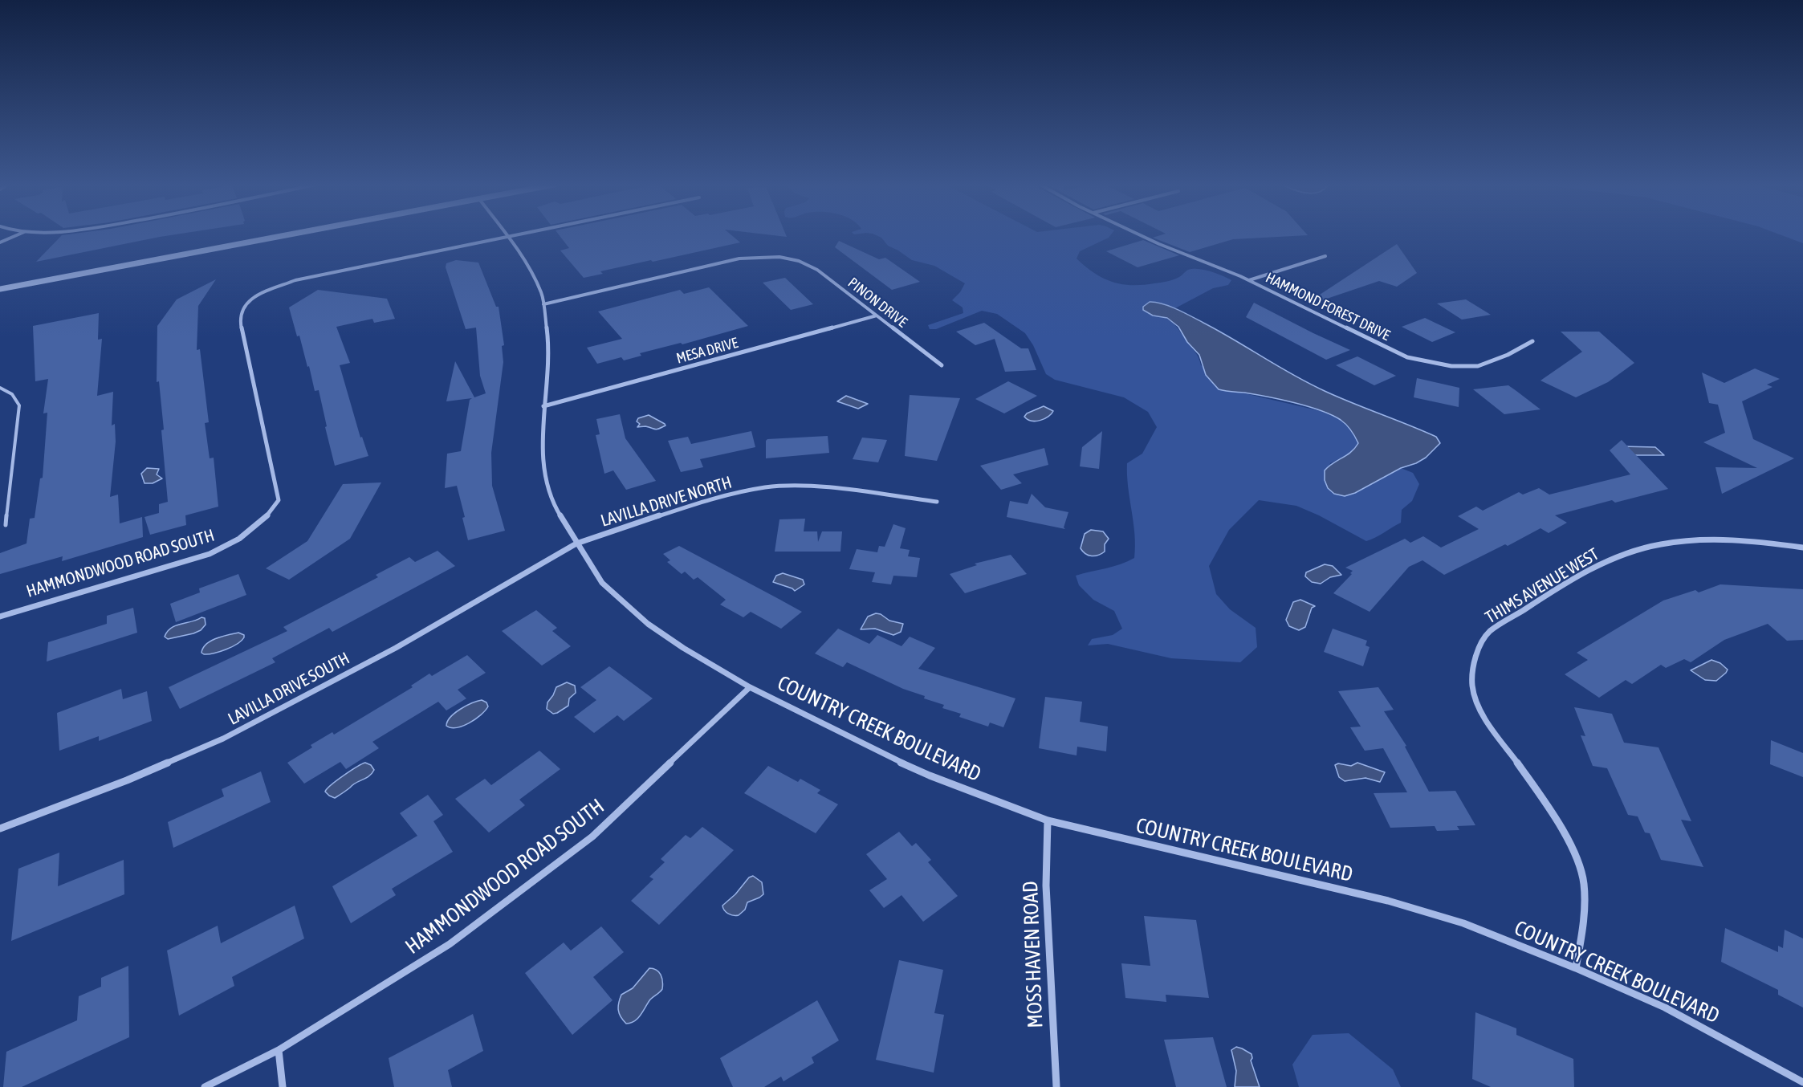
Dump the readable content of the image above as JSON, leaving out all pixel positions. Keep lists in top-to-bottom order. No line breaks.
{"streets":{"street":["PINON DRIVE","HAMMOND FOREST DRIVE","MESA DRIVE","LAVILLA DRIVE NORTH","HAMMONDWOOD ROAD SOUTH","THIMS AVENUE WEST","LAVILLA DRIVE SOUTH","COUNTRY CREEK BOULEVARD","MOSS HAVEN ROAD"]},"crossings":[["PINON DRIVE","MESA DRIVE"],["PINON DRIVE","COUNTRY CREEK BOULEVARD"],["MESA DRIVE","COUNTRY CREEK BOULEVARD"],["LAVILLA DRIVE NORTH","LAVILLA DRIVE SOUTH"],["LAVILLA DRIVE NORTH","COUNTRY CREEK BOULEVARD"],["HAMMONDWOOD ROAD SOUTH","COUNTRY CREEK BOULEVARD"],["THIMS AVENUE WEST","COUNTRY CREEK BOULEVARD"],["LAVILLA DRIVE SOUTH","COUNTRY CREEK BOULEVARD"],["COUNTRY CREEK BOULEVARD","MOSS HAVEN ROAD"]]}
